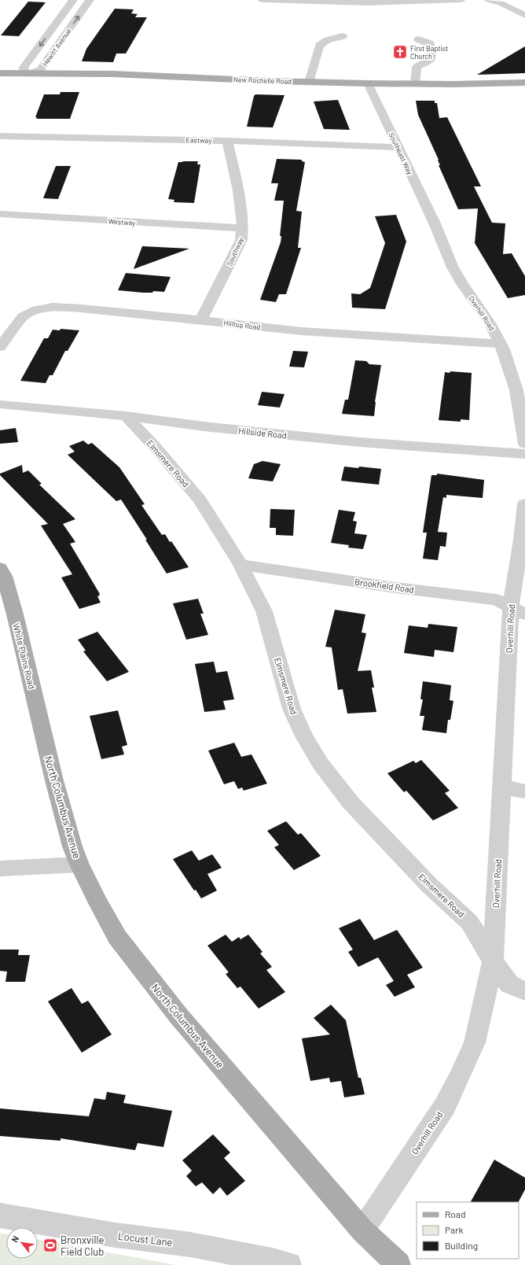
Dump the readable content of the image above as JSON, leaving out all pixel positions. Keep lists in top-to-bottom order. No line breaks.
{"streets":{"main road":["New Rochelle Road","White Plains Road","North Columbus Avenue"],"street":["Hewitt Avenue","Eastway","Southeast Way","Westway","Southway","Overhill Road","Hilltop Road","Hillside Road","Elmsmere Road","Brookfield Road","Locust Lane"]},"crossings":[["Hewitt Avenue","New Rochelle Road"],["New Rochelle Road","Southeast Way"],["Eastway","Southeast Way"],["Eastway","Southway"],["Southeast Way","Overhill Road"],["Westway","Southway"],["Southway","Hilltop Road"],["Overhill Road","Hilltop Road"],["Overhill Road","Elmsmere Road"],["Overhill Road","Brookfield Road"],["Overhill Road","North Columbus Avenue"],["Hillside Road","Elmsmere Road"],["Elmsmere Road","Brookfield Road"],["White Plains Road","North Columbus Avenue"]],"places":{"church":["First Baptist Church"],"sports":["Bronxville Field Club"]},"legend":["Road","Park","Building"],"north":"top left"}
